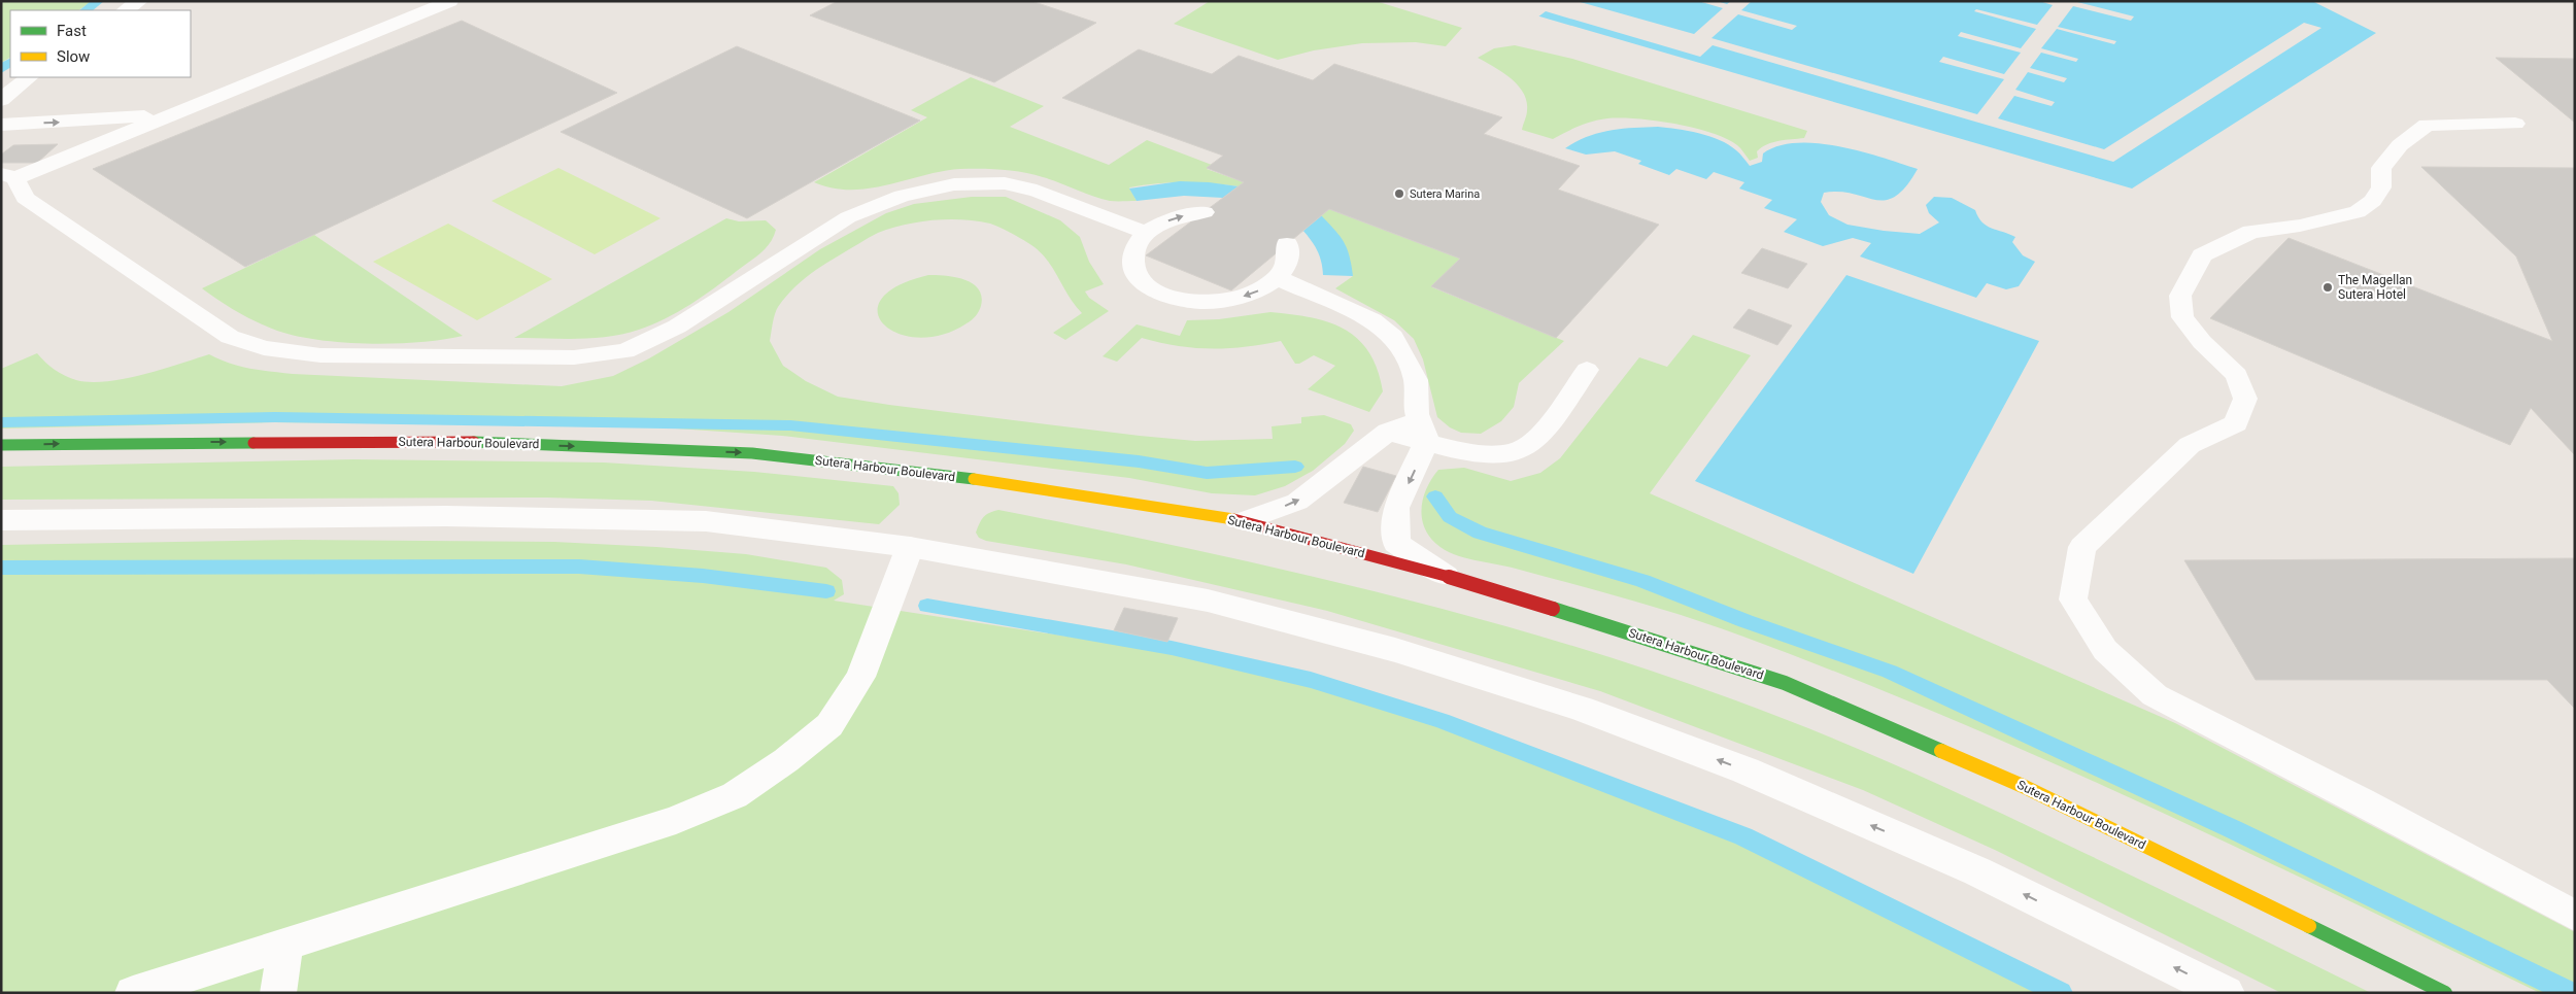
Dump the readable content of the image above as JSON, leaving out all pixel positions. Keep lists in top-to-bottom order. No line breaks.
{"streets":{"street":["Sutera Harbour Boulevard"]},"places":["Sutera Marina","The Magellan Sutera Hotel"],"legend":["Fast","Slow"]}
